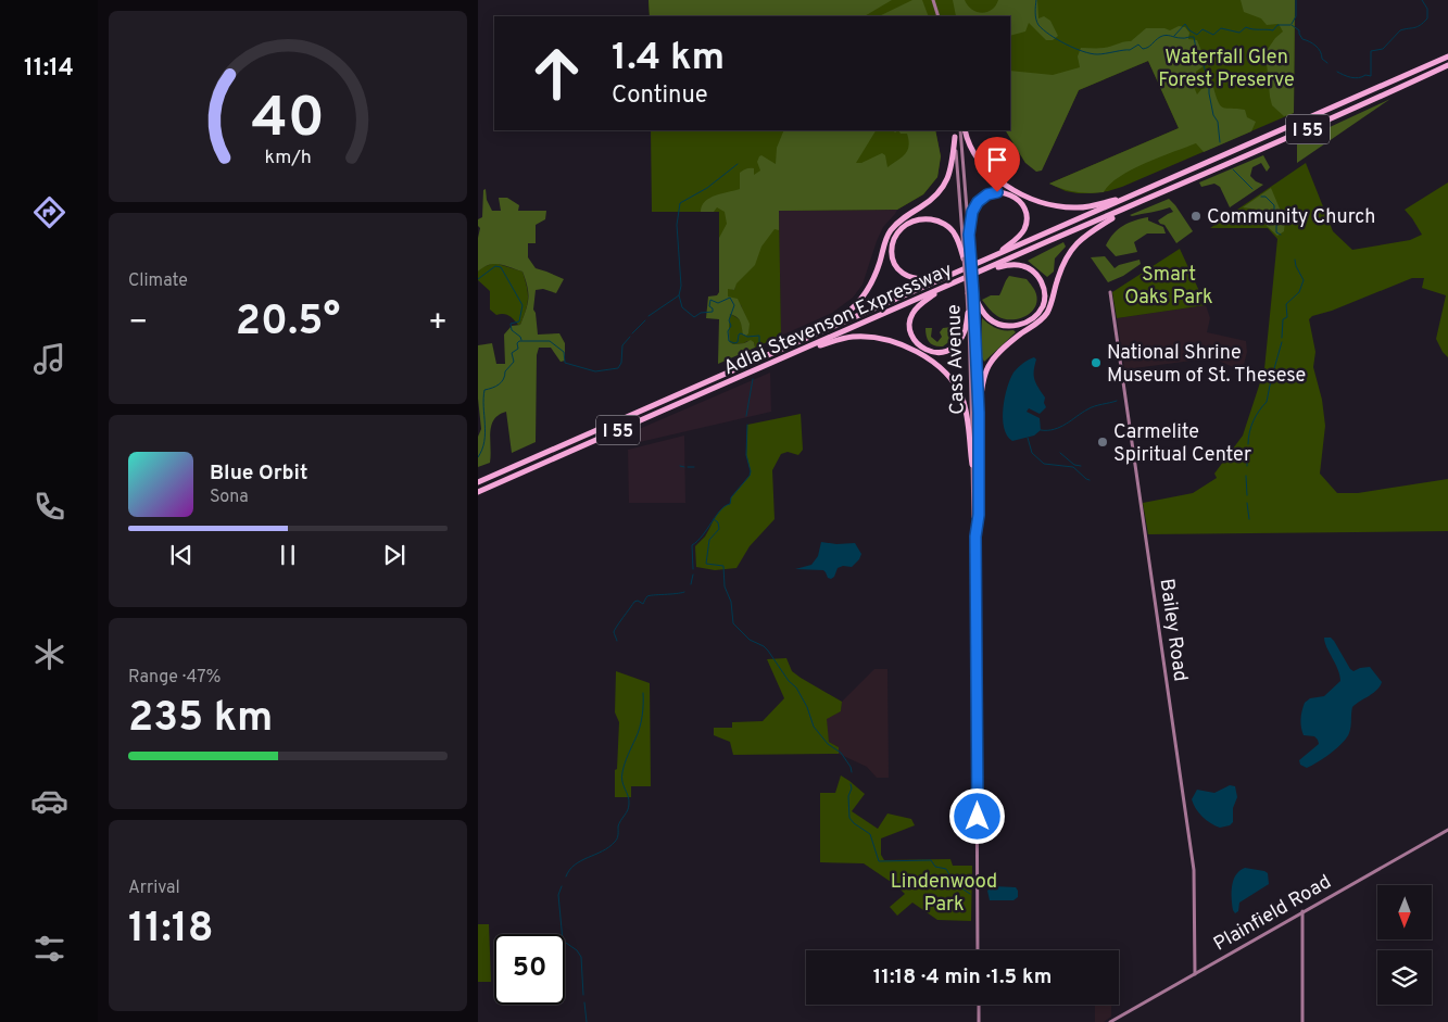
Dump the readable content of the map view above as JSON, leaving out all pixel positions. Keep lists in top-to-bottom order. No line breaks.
{"streets":{"highway":["I 55","Adlai Stevenson Expressway"],"main road":["Cass Avenue","Bailey Road","Plainfield Road"]},"crossings":[["Bailey Road","Plainfield Road"]],"parks":["Waterfall Glen Forest Preserve","Smart Oaks Park","Lindenwood Park"],"places":["Community Church","National Shrine Museum of St. Thesese","Carmelite Spiritual Center"],"north":"bottom","page":{"tabs":"11:14","turn":["1.4 km","Continue"],"tile":["Climate",["Range · 47%","235 km"],["Arrival","11:18"]],"heat":["−","20.5°","+"],"song":["Blue Orbit","Sona"],"limit":"50","trip":"11:18 · 4 min · 1.5 km","gauge":["40","km/h"]}}
